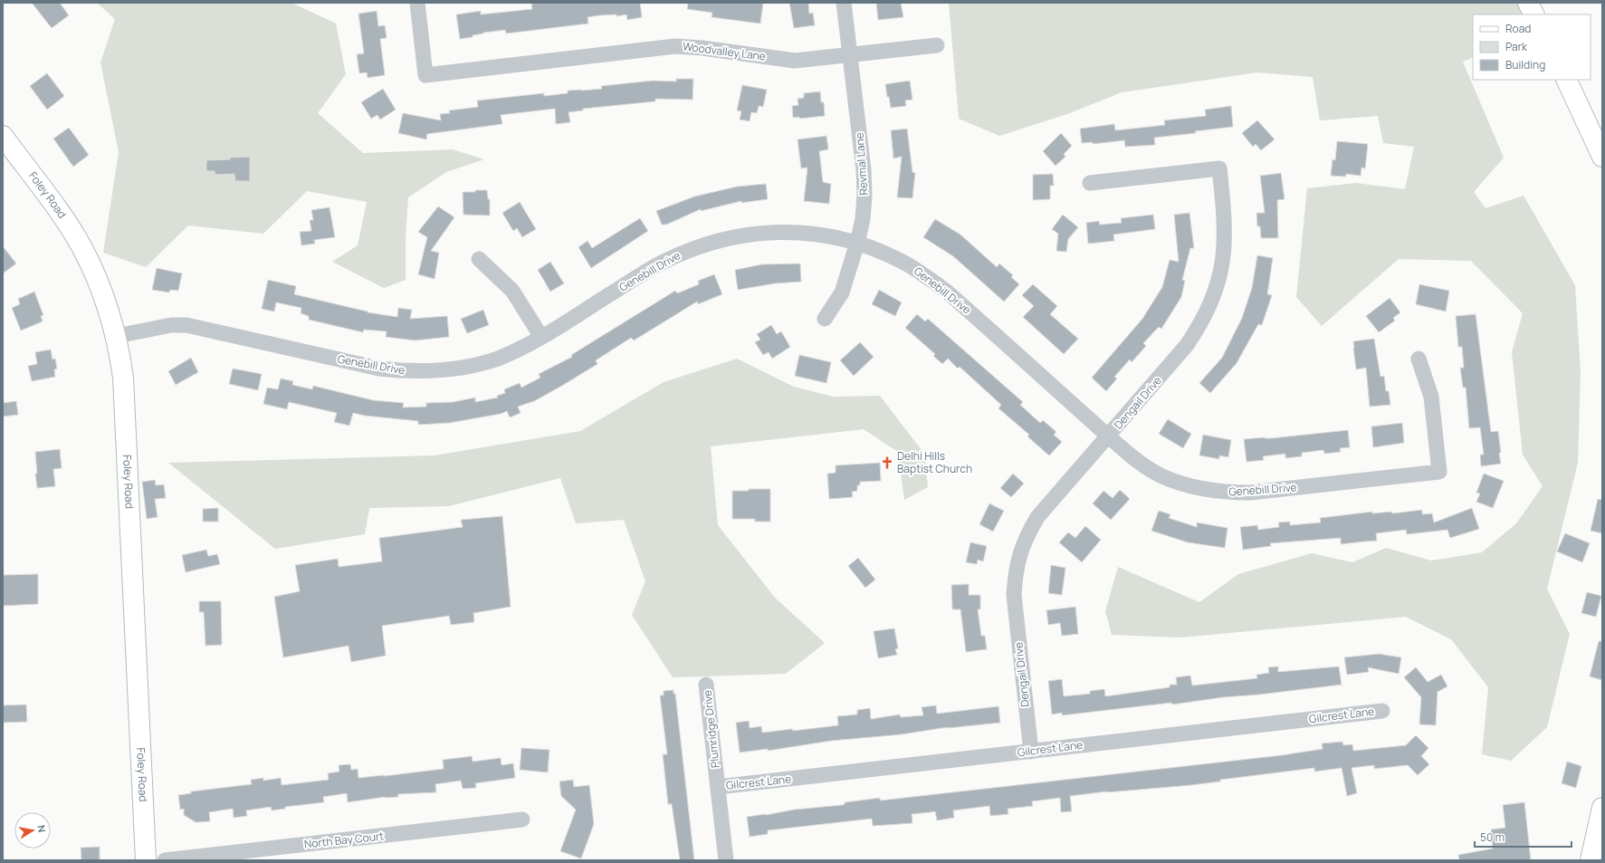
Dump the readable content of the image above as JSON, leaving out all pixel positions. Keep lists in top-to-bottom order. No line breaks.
{"streets":{"street":["Woodvalley Lane","Revmal Lane","Foley Road","Genebill Drive","Dengail Drive","Gilcrest Lane","Plumridge Drive","North Bay Court"]},"crossings":[["Woodvalley Lane","Revmal Lane"],["Revmal Lane","Genebill Drive"],["Foley Road","Genebill Drive"],["Genebill Drive","Dengail Drive"],["Dengail Drive","Gilcrest Lane"],["Gilcrest Lane","Plumridge Drive"]],"places":{"church":["Delhi Hills Baptist Church"]},"legend":["Road","Park","Building"],"scale_bar":"50 m","north":"right"}
